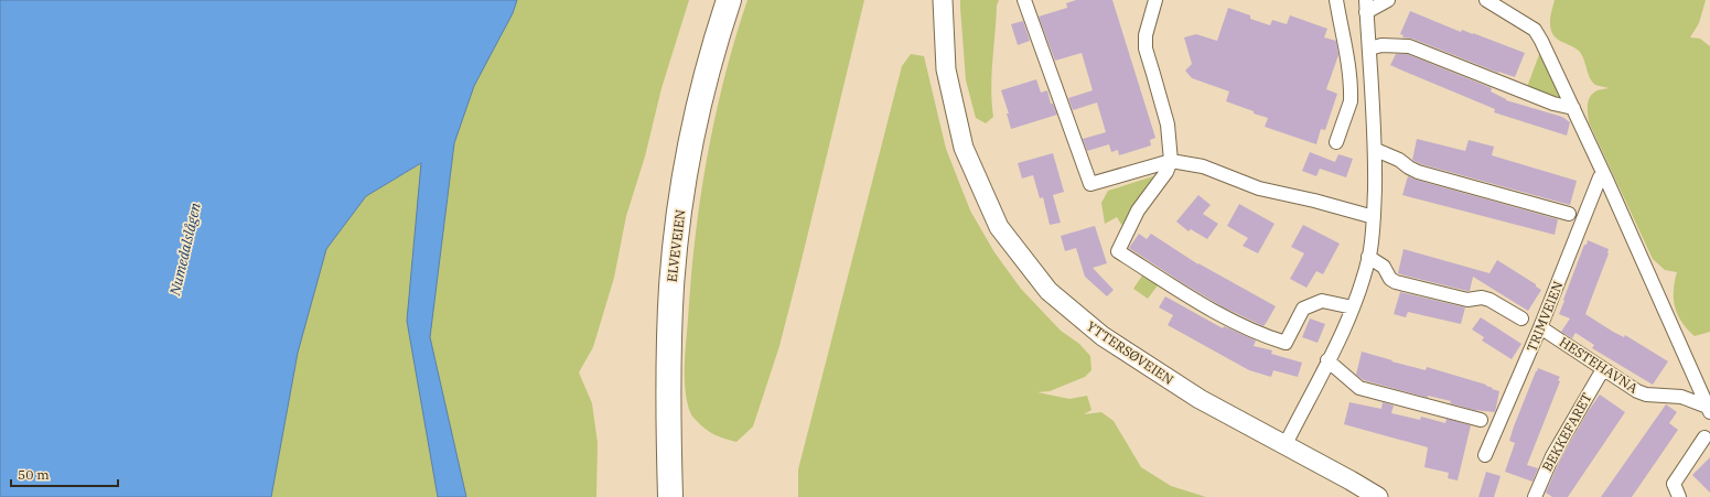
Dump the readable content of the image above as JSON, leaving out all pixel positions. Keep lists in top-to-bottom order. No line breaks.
{"streets":{"highway":["ELVEVEIEN"],"main road":["YTTERSØVEIEN"],"street":["TRIMVEIEN","HESTEHAVNA","BEKKEFARET"]},"crossings":[["TRIMVEIEN","HESTEHAVNA"],["HESTEHAVNA","BEKKEFARET"]],"water":["Numedalslågen"],"scale_bar":"50 m"}
